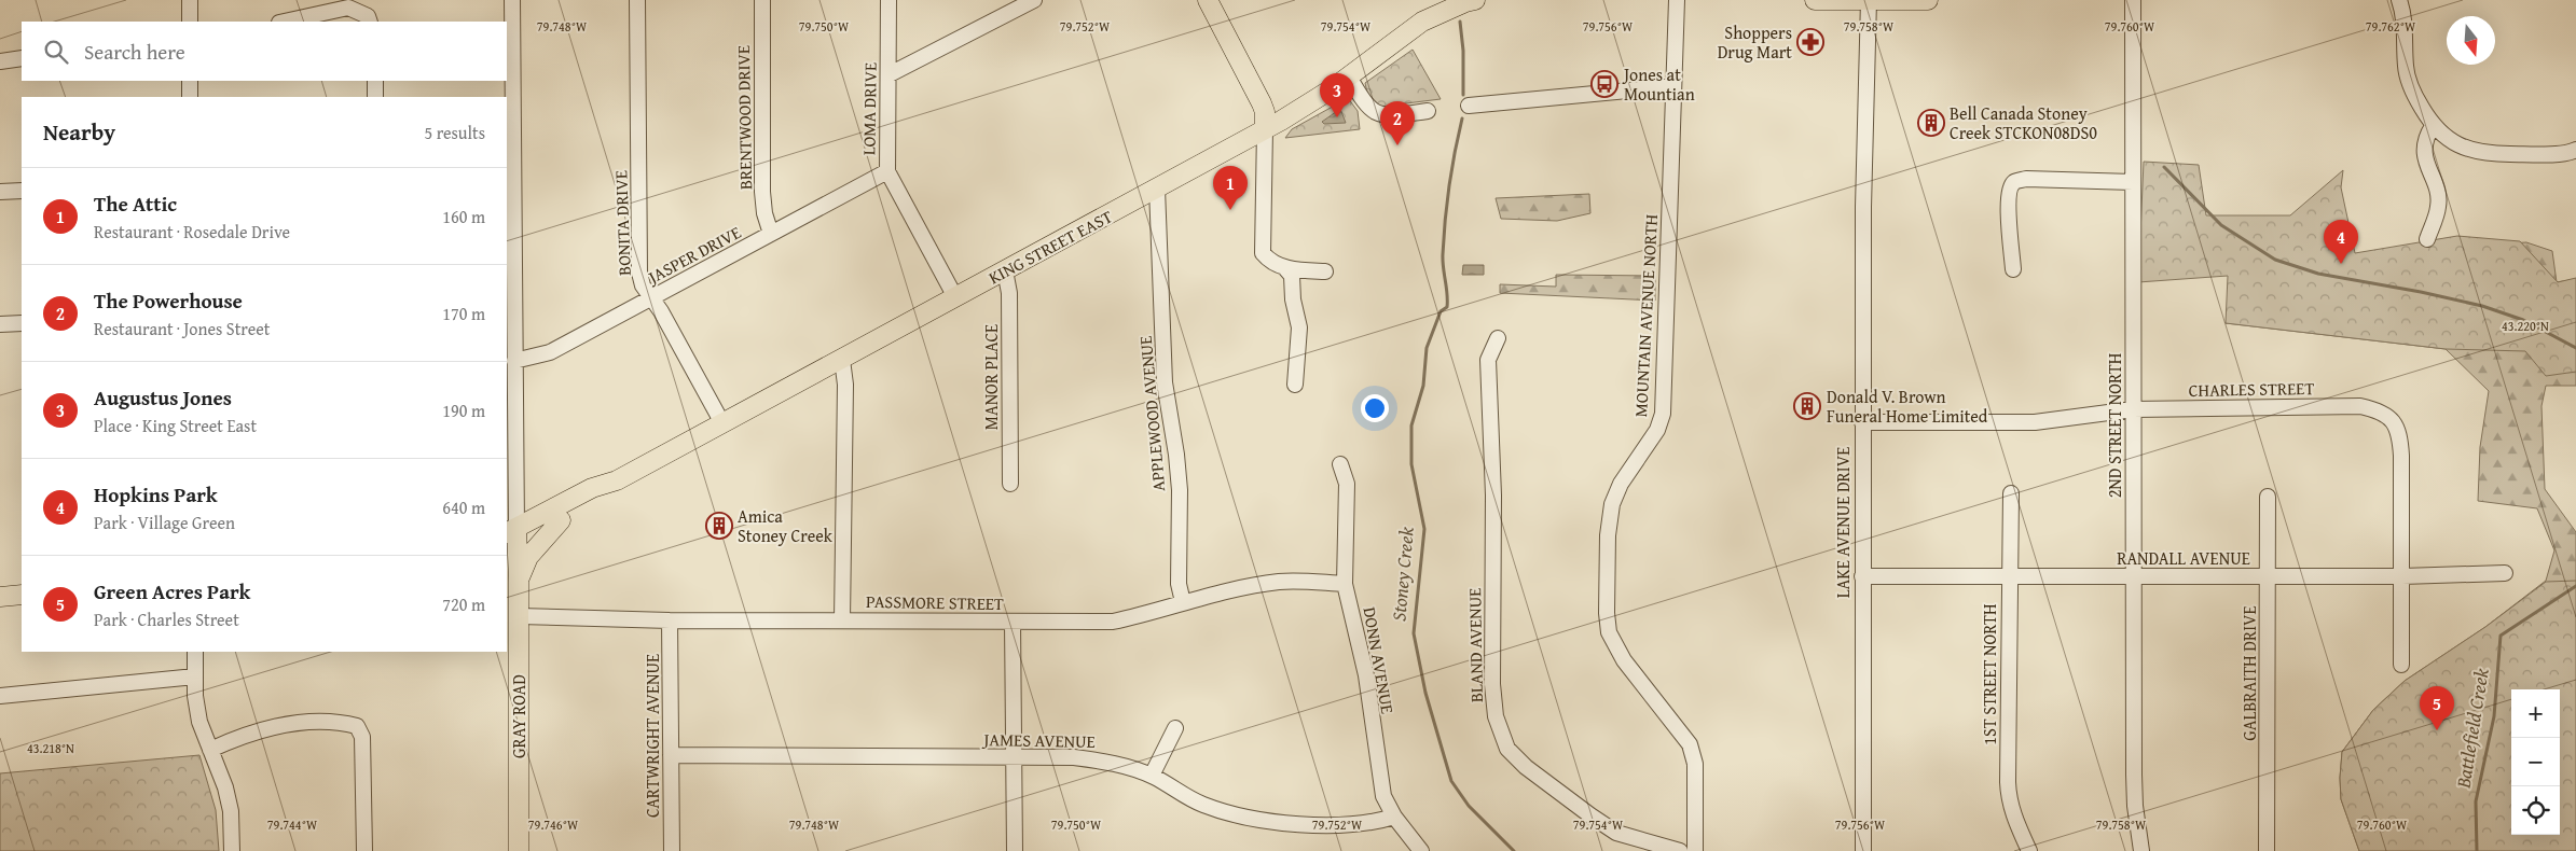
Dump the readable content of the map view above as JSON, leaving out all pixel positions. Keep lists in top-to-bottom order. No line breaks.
{"streets":{"main road":["KING STREET EAST","GRAY ROAD"],"street":["LOMA DRIVE","BRENTWOOD DRIVE","BONITA DRIVE","JASPER DRIVE","MOUNTAIN AVENUE NORTH","MANOR PLACE","CHARLES STREET","APPLEWOOD AVENUE","2ND STREET NORTH","LAKE AVENUE DRIVE","RANDALL AVENUE","PASSMORE STREET","BLAND AVENUE","DONN AVENUE","GALBRAITH DRIVE","1ST STREET NORTH","CARTWRIGHT AVENUE","JAMES AVENUE"]},"crossings":[["LOMA DRIVE","KING STREET EAST"],["LOMA DRIVE","JASPER DRIVE"],["BRENTWOOD DRIVE","JASPER DRIVE"],["BONITA DRIVE","KING STREET EAST"],["BONITA DRIVE","JASPER DRIVE"],["KING STREET EAST","MANOR PLACE"],["KING STREET EAST","APPLEWOOD AVENUE"],["KING STREET EAST","GRAY ROAD"],["JASPER DRIVE","GRAY ROAD"],["CHARLES STREET","2ND STREET NORTH"],["CHARLES STREET","LAKE AVENUE DRIVE"],["CHARLES STREET","RANDALL AVENUE"],["APPLEWOOD AVENUE","PASSMORE STREET"],["2ND STREET NORTH","RANDALL AVENUE"],["LAKE AVENUE DRIVE","RANDALL AVENUE"],["RANDALL AVENUE","GALBRAITH DRIVE"],["RANDALL AVENUE","1ST STREET NORTH"],["PASSMORE STREET","DONN AVENUE"],["PASSMORE STREET","GRAY ROAD"],["PASSMORE STREET","CARTWRIGHT AVENUE"],["DONN AVENUE","JAMES AVENUE"],["CARTWRIGHT AVENUE","JAMES AVENUE"]],"water":["Stoney Creek","Battlefield Creek"],"places":{"pharmacy":["Shoppers Drug Mart"],"bus stop":["Jones at Mountian"],"building":["Bell Canada Stoney Creek STCKON08DS0","Donald V. Brown Funeral Home Limited","Amica Stoney Creek"]},"north":"bottom","page":{"search":"Search here","pins":["3","2","1","4","5"],"heading":["Nearby","5 results"],"list":[{"mark":"1","name":"The Attic","note":"Restaurant · Rosedale Drive","value":"160 m"},{"mark":"2","name":"The Powerhouse","note":"Restaurant · Jones Street","value":"170 m"},{"mark":"3","name":"Augustus Jones","note":"Place · King Street East","value":"190 m"},{"mark":"4","name":"Hopkins Park","note":"Park · Village Green","value":"640 m"},{"mark":"5","name":"Green Acres Park","note":"Park · Charles Street","value":"720 m"}],"map_buttons":["+","−"]},"coordinates":["79.748°W","79.750°W","79.752°W","79.754°W","79.756°W","79.758°W","79.760°W","79.762°W","43.220°N","43.218°N","79.744°W","79.746°W"]}
